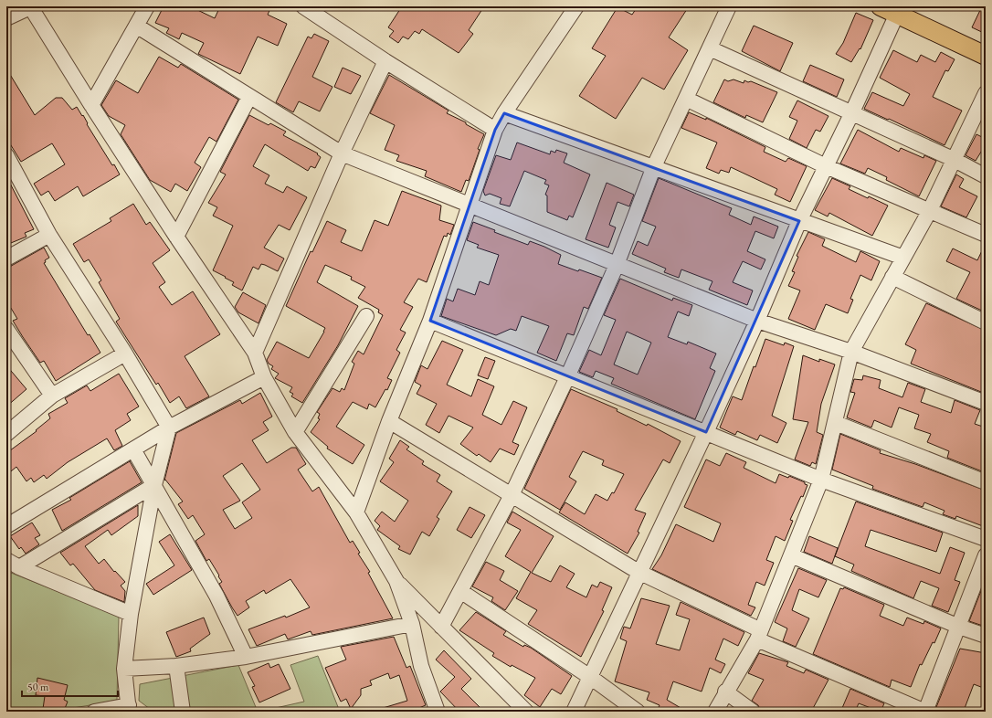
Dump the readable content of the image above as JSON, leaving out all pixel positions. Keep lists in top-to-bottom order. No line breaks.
{"scale_bar":"50 m"}
